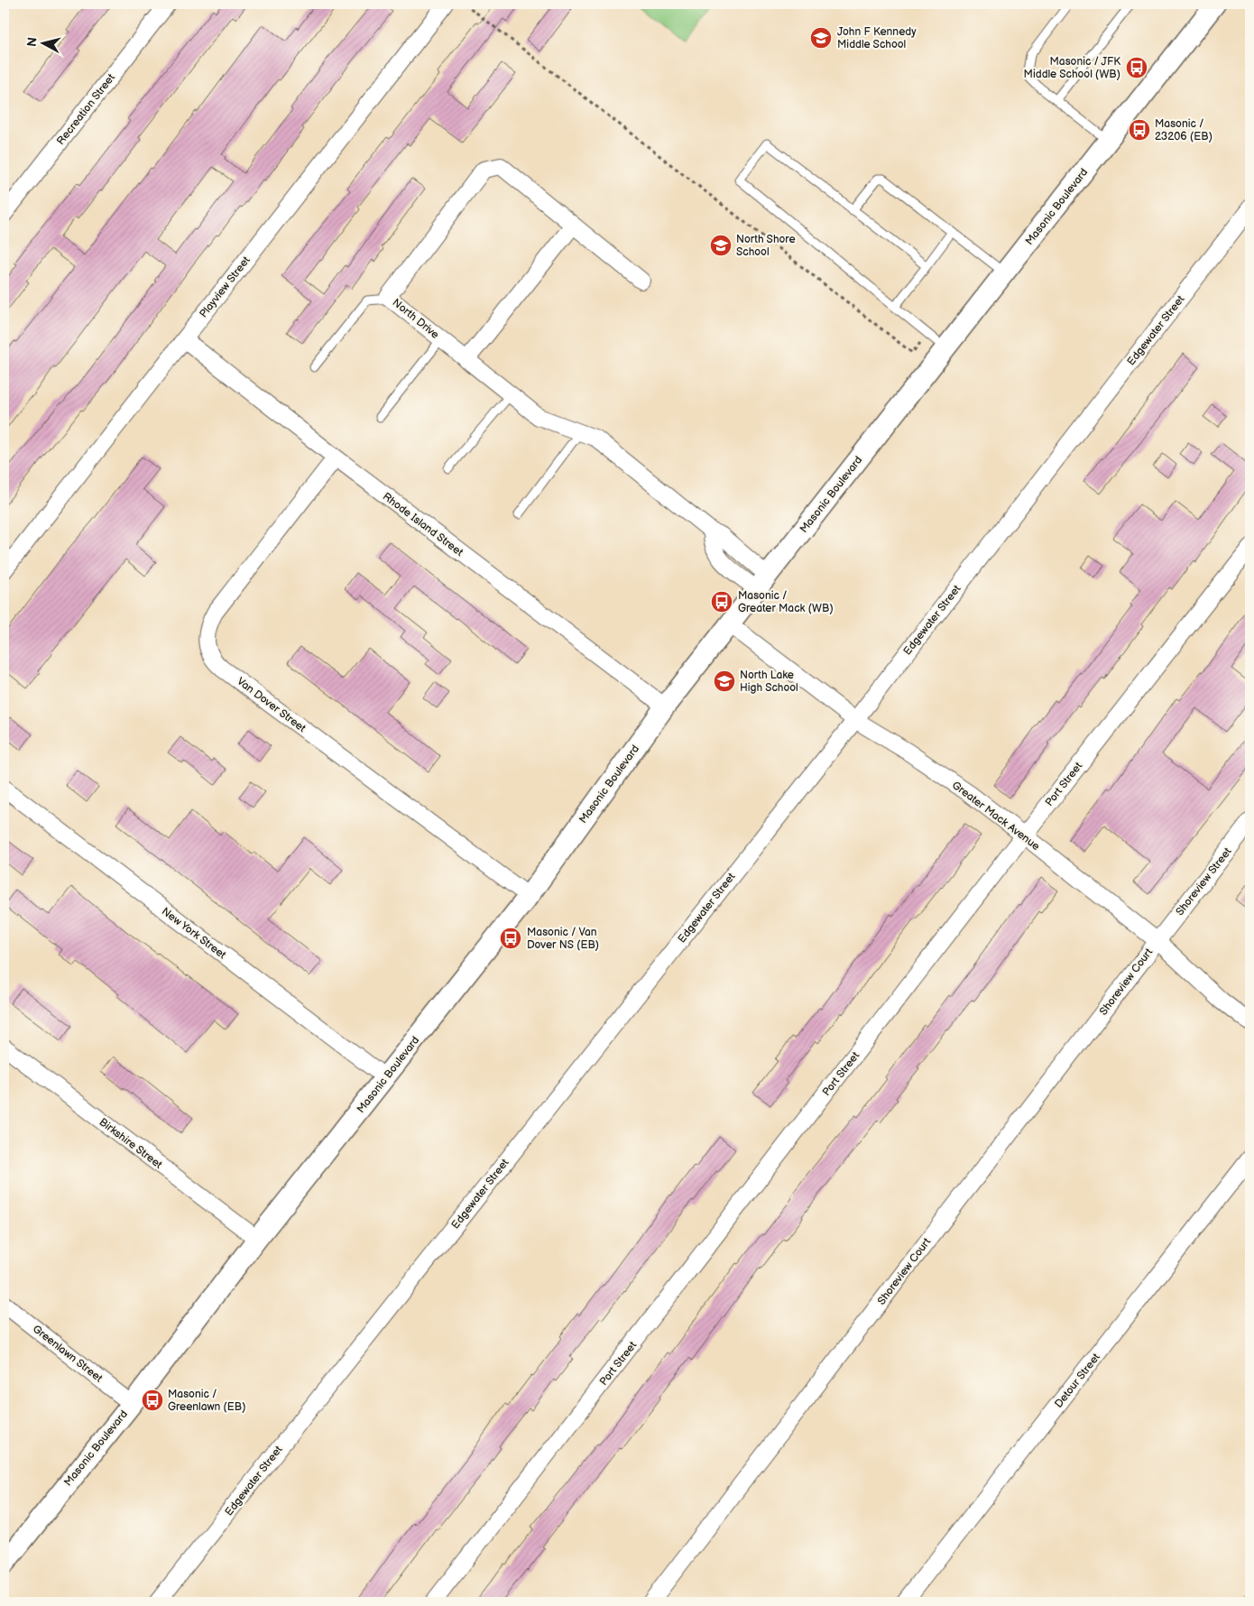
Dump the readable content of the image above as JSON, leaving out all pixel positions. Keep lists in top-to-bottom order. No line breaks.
{"streets":{"street":["Recreation Street","Masonic Boulevard","Playview Street","North Drive","Edgewater Street","Rhode Island Street","Van Dover Street","Port Street","Greater Mack Avenue","Shoreview Street","New York Street","Shoreview Court","Birkshire Street","Greenlawn Street","Detour Street"]},"crossings":[["Masonic Boulevard","North Drive"],["Masonic Boulevard","Rhode Island Street"],["Masonic Boulevard","Van Dover Street"],["Masonic Boulevard","Greater Mack Avenue"],["Masonic Boulevard","New York Street"],["Masonic Boulevard","Birkshire Street"],["Masonic Boulevard","Greenlawn Street"],["Playview Street","Rhode Island Street"],["Edgewater Street","Greater Mack Avenue"],["Rhode Island Street","Van Dover Street"],["Port Street","Greater Mack Avenue"],["Greater Mack Avenue","Shoreview Street"],["Greater Mack Avenue","Shoreview Court"],["Shoreview Street","Shoreview Court"]],"places":{"school or university":["John F Kennedy Middle School","North Shore School","North Lake High School"],"bus stop":["Masonic / JFK Middle School (WB)","Masonic / 23206 (EB)","Masonic / Greater Mack (WB)","Masonic / Van Dover NS (EB)","Masonic / Greenlawn (EB)"]},"north":"left"}
